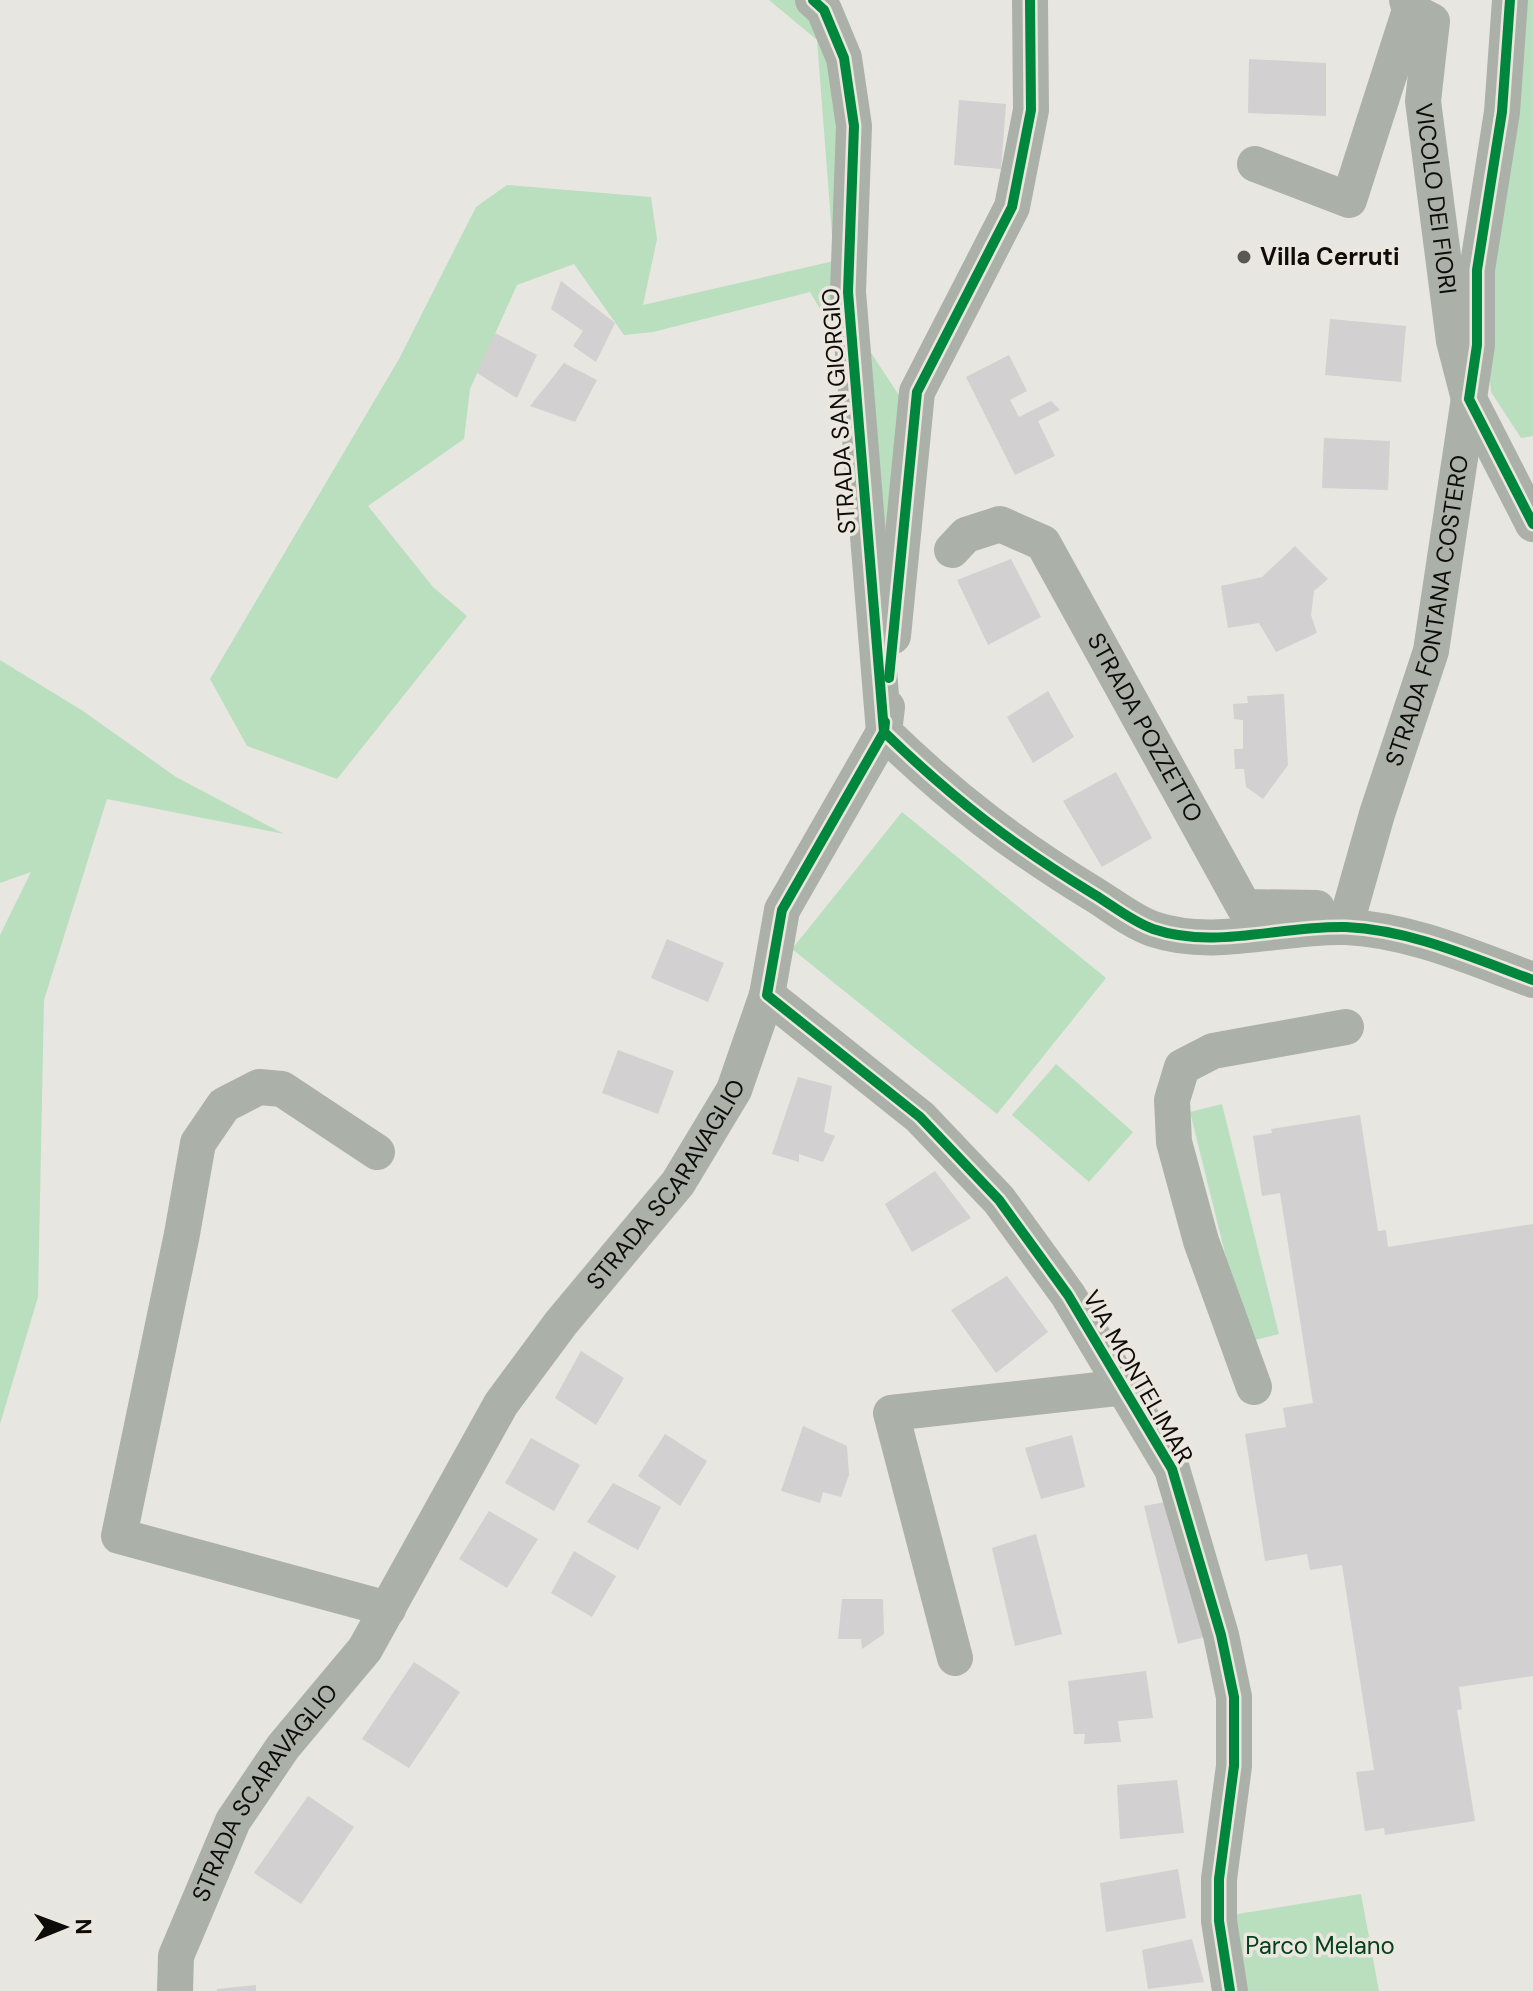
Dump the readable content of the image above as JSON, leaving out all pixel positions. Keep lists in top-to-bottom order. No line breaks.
{"streets":{"street":["VICOLO DEI FIORI","STRADA SAN GIORGIO","STRADA FONTANA COSTERO","STRADA POZZETTO","STRADA SCARAVAGLIO","VIA MONTELIMAR"]},"crossings":[["VICOLO DEI FIORI","STRADA FONTANA COSTERO"],["STRADA SAN GIORGIO","STRADA POZZETTO"],["STRADA SAN GIORGIO","STRADA SCARAVAGLIO"],["STRADA FONTANA COSTERO","STRADA POZZETTO"],["STRADA POZZETTO","STRADA SCARAVAGLIO"],["STRADA SCARAVAGLIO","VIA MONTELIMAR"]],"parks":["Parco Melano"],"places":["Villa Cerruti"],"north":"right"}
